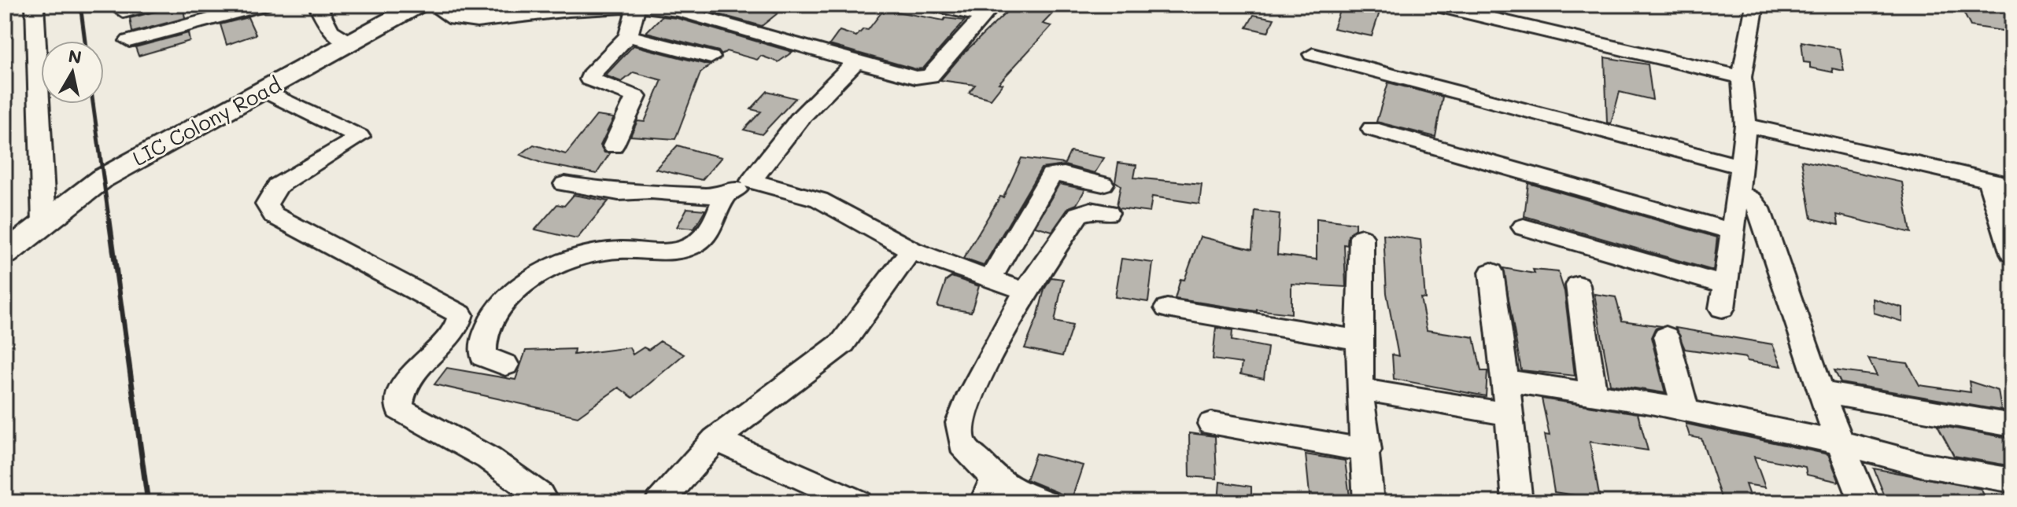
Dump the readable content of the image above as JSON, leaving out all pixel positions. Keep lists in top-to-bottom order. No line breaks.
{"streets":{"main road":["LIC Colony Road"]},"north":"top"}
